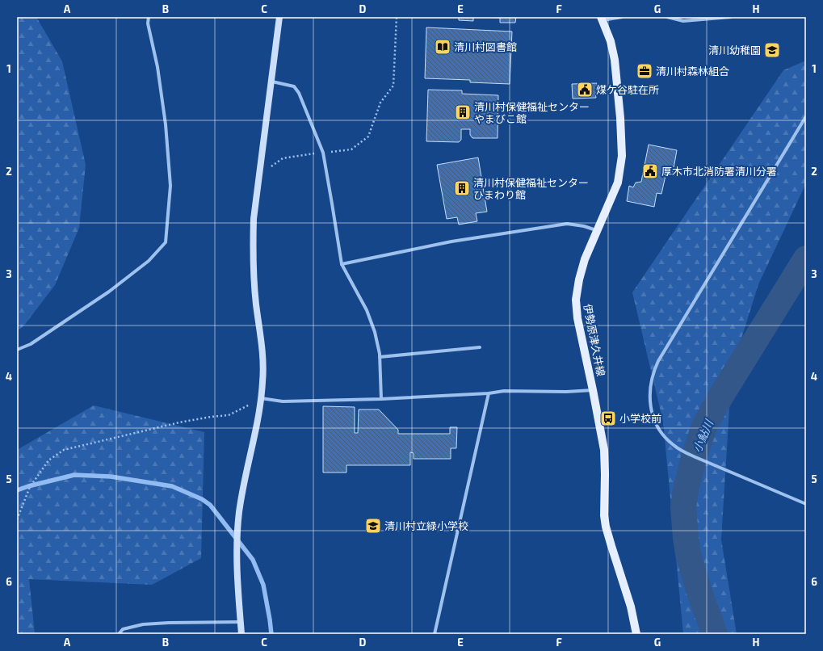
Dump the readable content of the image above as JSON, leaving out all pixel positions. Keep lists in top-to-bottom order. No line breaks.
{"streets":{"main road":["伊勢原津久井線"]},"water":["小鮎川"],"places":{"library":["清川村図書館"],"school or university":["清川幼稚園","清川村立緑小学校"],"office":["清川村森林組合"],"public building":["煤ケ谷駐在所","厚木市北消防署清川分署"],"building":["清川村保健福祉センター やまびこ館","清川村保健福祉センター ひまわり館"],"bus stop":["小学校前"]},"grid":{"columns":["A","B","C","D","E","F","G","H"],"rows":["1","2","3","4","5","6"]}}
